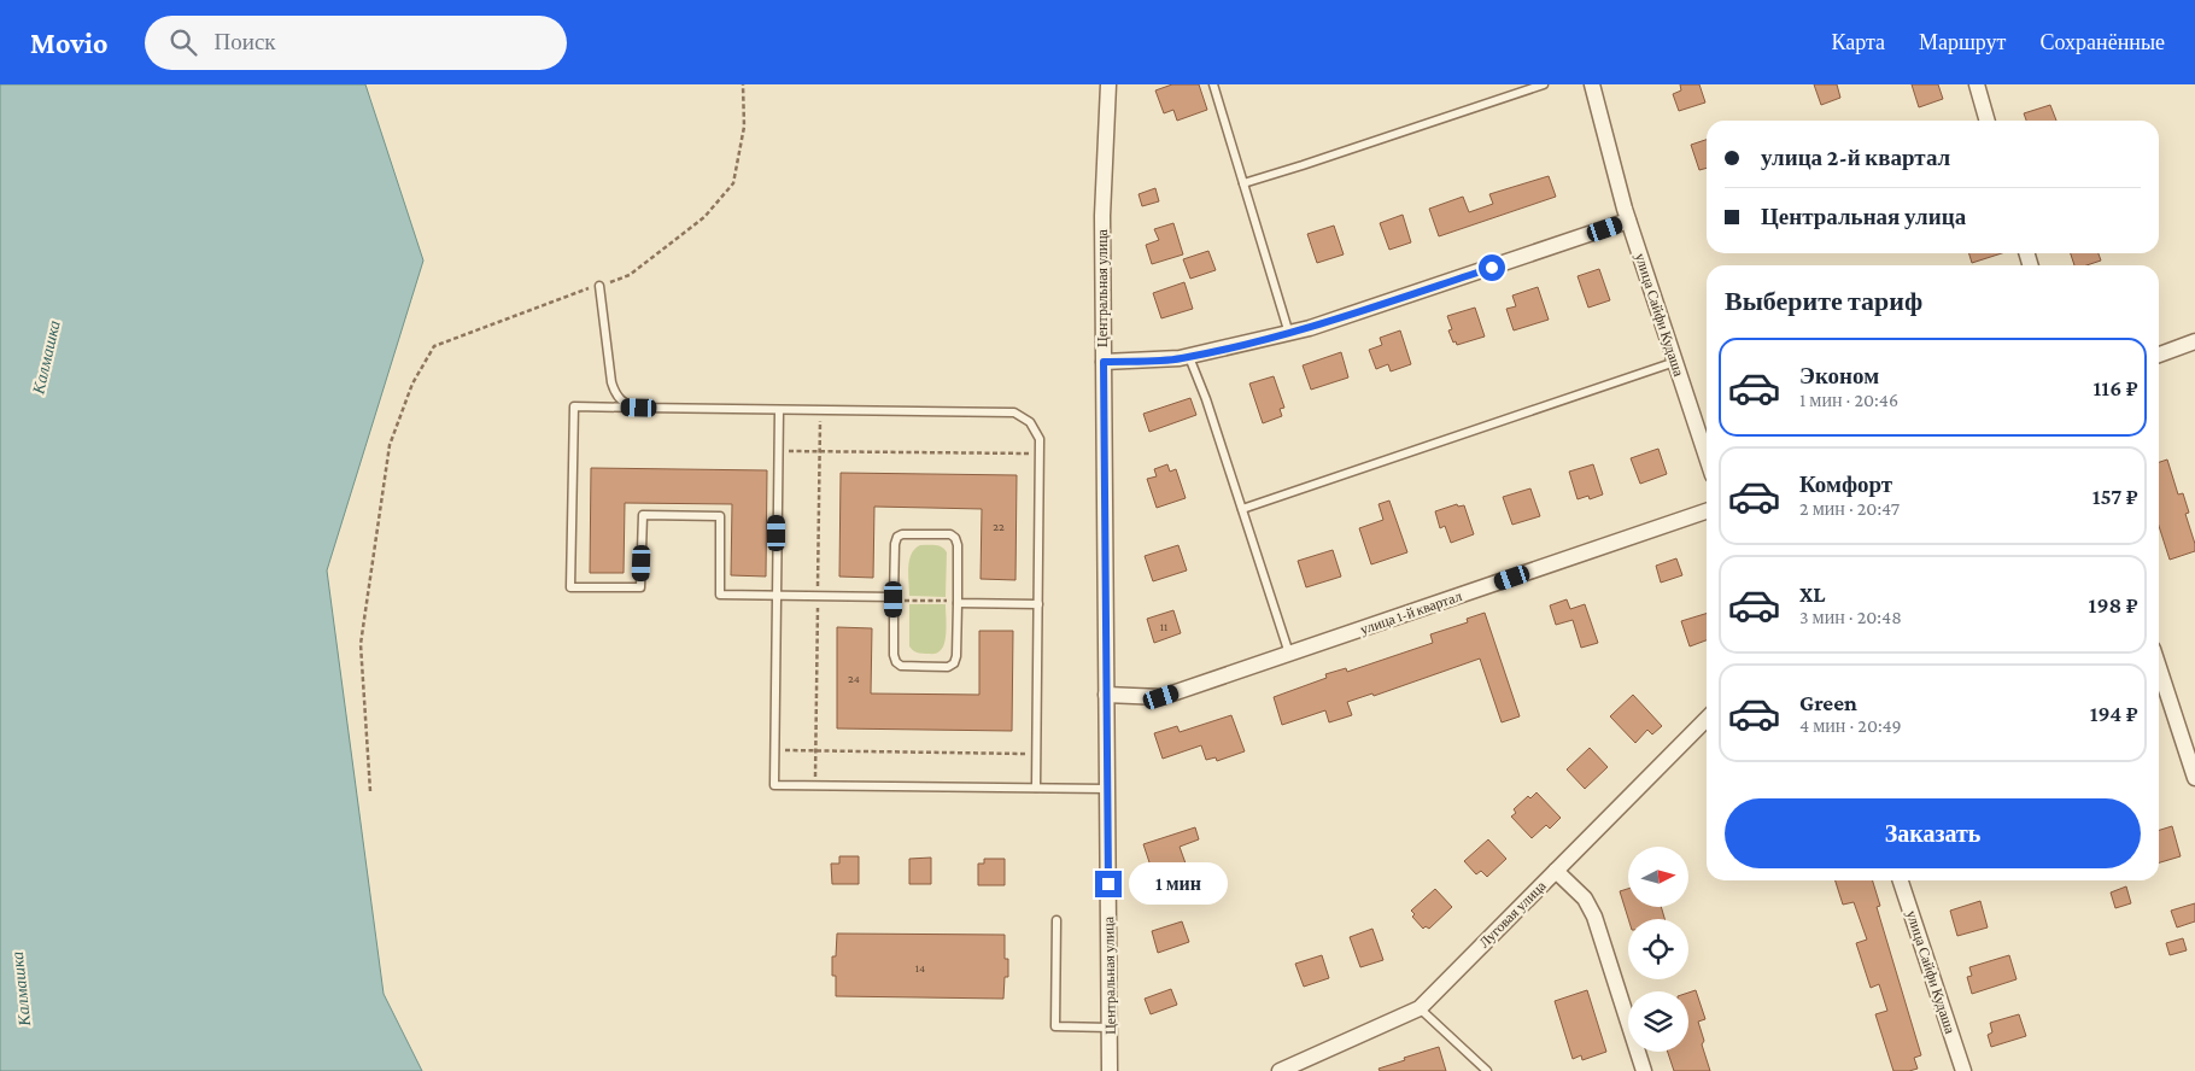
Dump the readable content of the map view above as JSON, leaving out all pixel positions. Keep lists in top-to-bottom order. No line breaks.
{"streets":{"street":["Центральная улица","улица Сайфи Кудаша","улица 1-й квартал","Луговая улица"]},"crossings":[["Центральная улица","улица 1-й квартал"]],"water":["Калмашка"],"house_numbers":["22","11","24","14"],"north":"right","page":{"header":"Movio","search":"Поиск","nav":["Карта","Маршрут","Сохранённые"],"banner":["улица 2-й квартал","Центральная улица"],"heading":"Выберите тариф","list":[{"name":"Эконом","note":"1 мин · 20:46","value":"116 ₽"},{"name":"Комфорт","note":"2 мин · 20:47","value":"157 ₽"},{"name":"XL","note":"3 мин · 20:48","value":"198 ₽"},{"name":"Green","note":"4 мин · 20:49","value":"194 ₽"}],"buttons":"Заказать","bubble":"1 мин"}}
